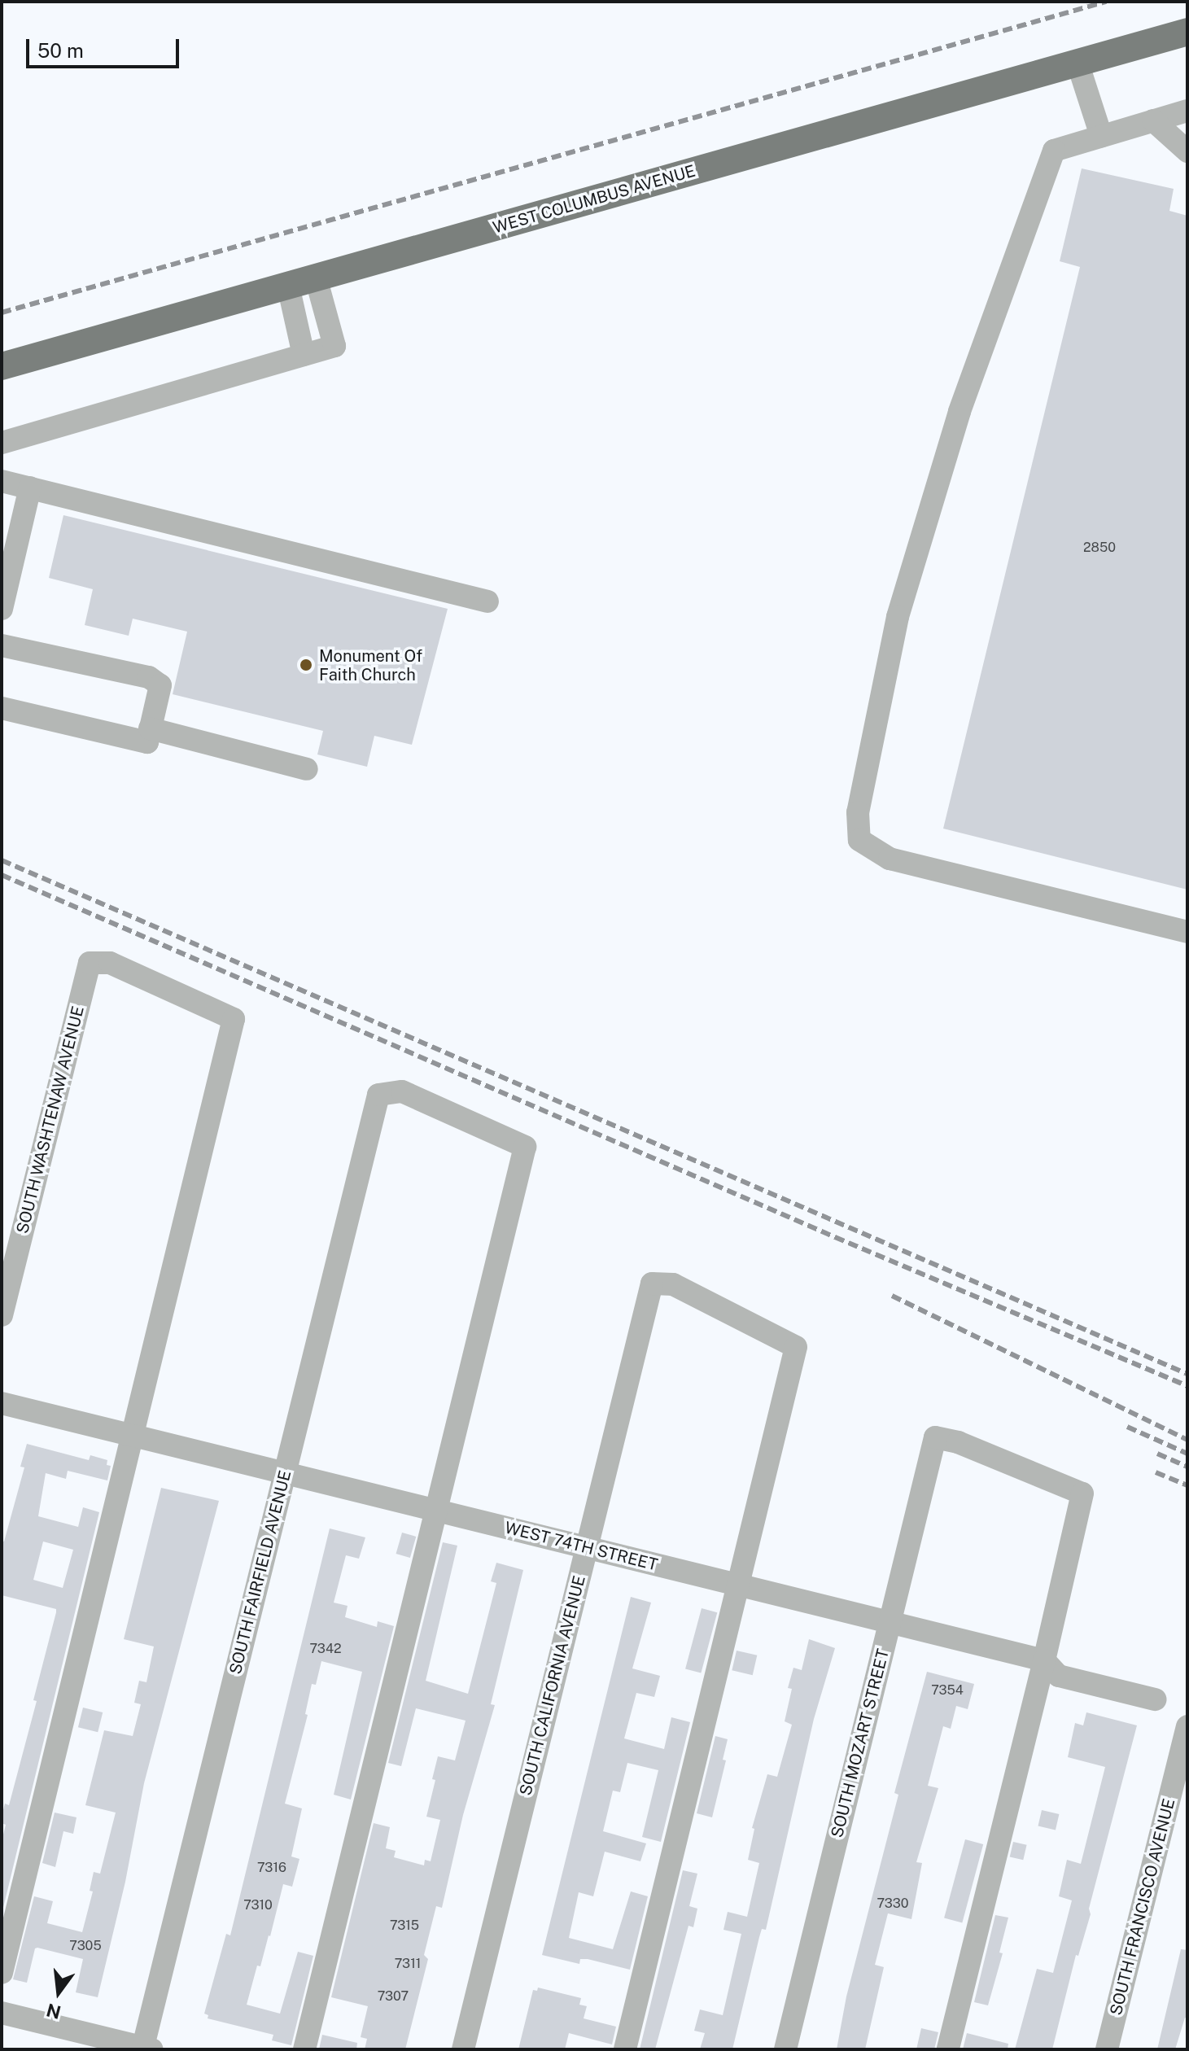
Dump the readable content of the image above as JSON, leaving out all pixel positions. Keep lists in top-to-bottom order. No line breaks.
{"streets":{"main road":["WEST COLUMBUS AVENUE"],"street":["SOUTH WASHTENAW AVENUE","WEST 74TH STREET","SOUTH FAIRFIELD AVENUE","SOUTH CALIFORNIA AVENUE","SOUTH MOZART STREET","SOUTH FRANCISCO AVENUE"]},"crossings":[["SOUTH WASHTENAW AVENUE","WEST 74TH STREET"],["WEST 74TH STREET","SOUTH FAIRFIELD AVENUE"],["WEST 74TH STREET","SOUTH CALIFORNIA AVENUE"],["WEST 74TH STREET","SOUTH MOZART STREET"]],"places":["Monument Of Faith Church"],"house_numbers":["2850","7342","7354","7316","7330","7310","7315","7305","7311","7307"],"scale_bar":"50 m","north":"bottom"}
